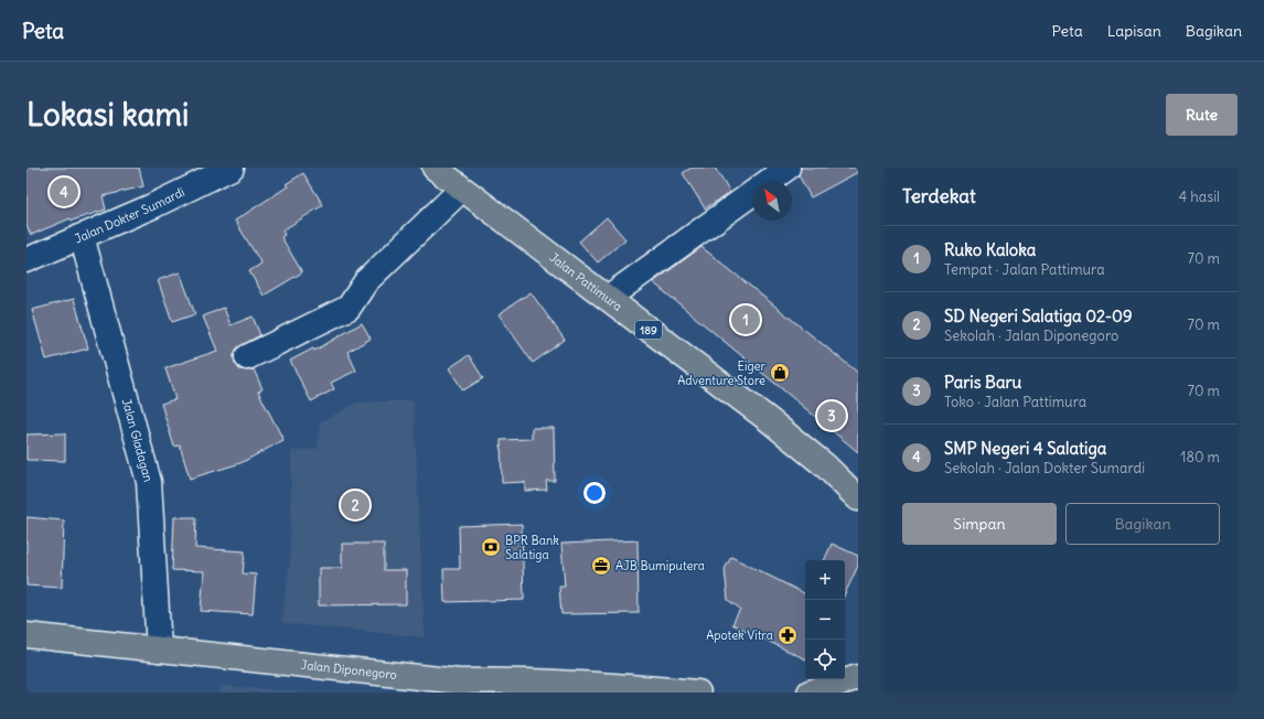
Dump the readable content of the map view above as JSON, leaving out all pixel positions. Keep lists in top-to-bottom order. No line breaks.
{"streets":{"main road":["Jalan Pattimura","189","Jalan Diponegoro"],"street":["Jalan Dokter Sumardi","Jalan Gladagan"]},"crossings":[["Jalan Dokter Sumardi","Jalan Gladagan"],["Jalan Gladagan","Jalan Diponegoro"]],"places":{"shop":["Eiger Adventure Store"],"bank":["BPR Bank Salatiga"],"office":["AJB Bumiputera"],"pharmacy":["Apotek Vitra"]},"north":"top left","page":{"header":"Peta","nav":["Peta","Lapisan","Bagikan"],"buttons":["Rute",["Simpan","Bagikan"]],"title":"Lokasi kami","heading":["Terdekat","4 hasil"],"pins":["4","1","3","2"],"list":[{"mark":"1","name":"Ruko Kaloka","note":"Tempat · Jalan Pattimura","value":"70 m"},{"mark":"2","name":"SD Negeri Salatiga 02-09","note":"Sekolah · Jalan Diponegoro","value":"70 m"},{"mark":"3","name":"Paris Baru","note":"Toko · Jalan Pattimura","value":"70 m"},{"mark":"4","name":"SMP Negeri 4 Salatiga","note":"Sekolah · Jalan Dokter Sumardi","value":"180 m"}],"map_buttons":["+","−"]}}
